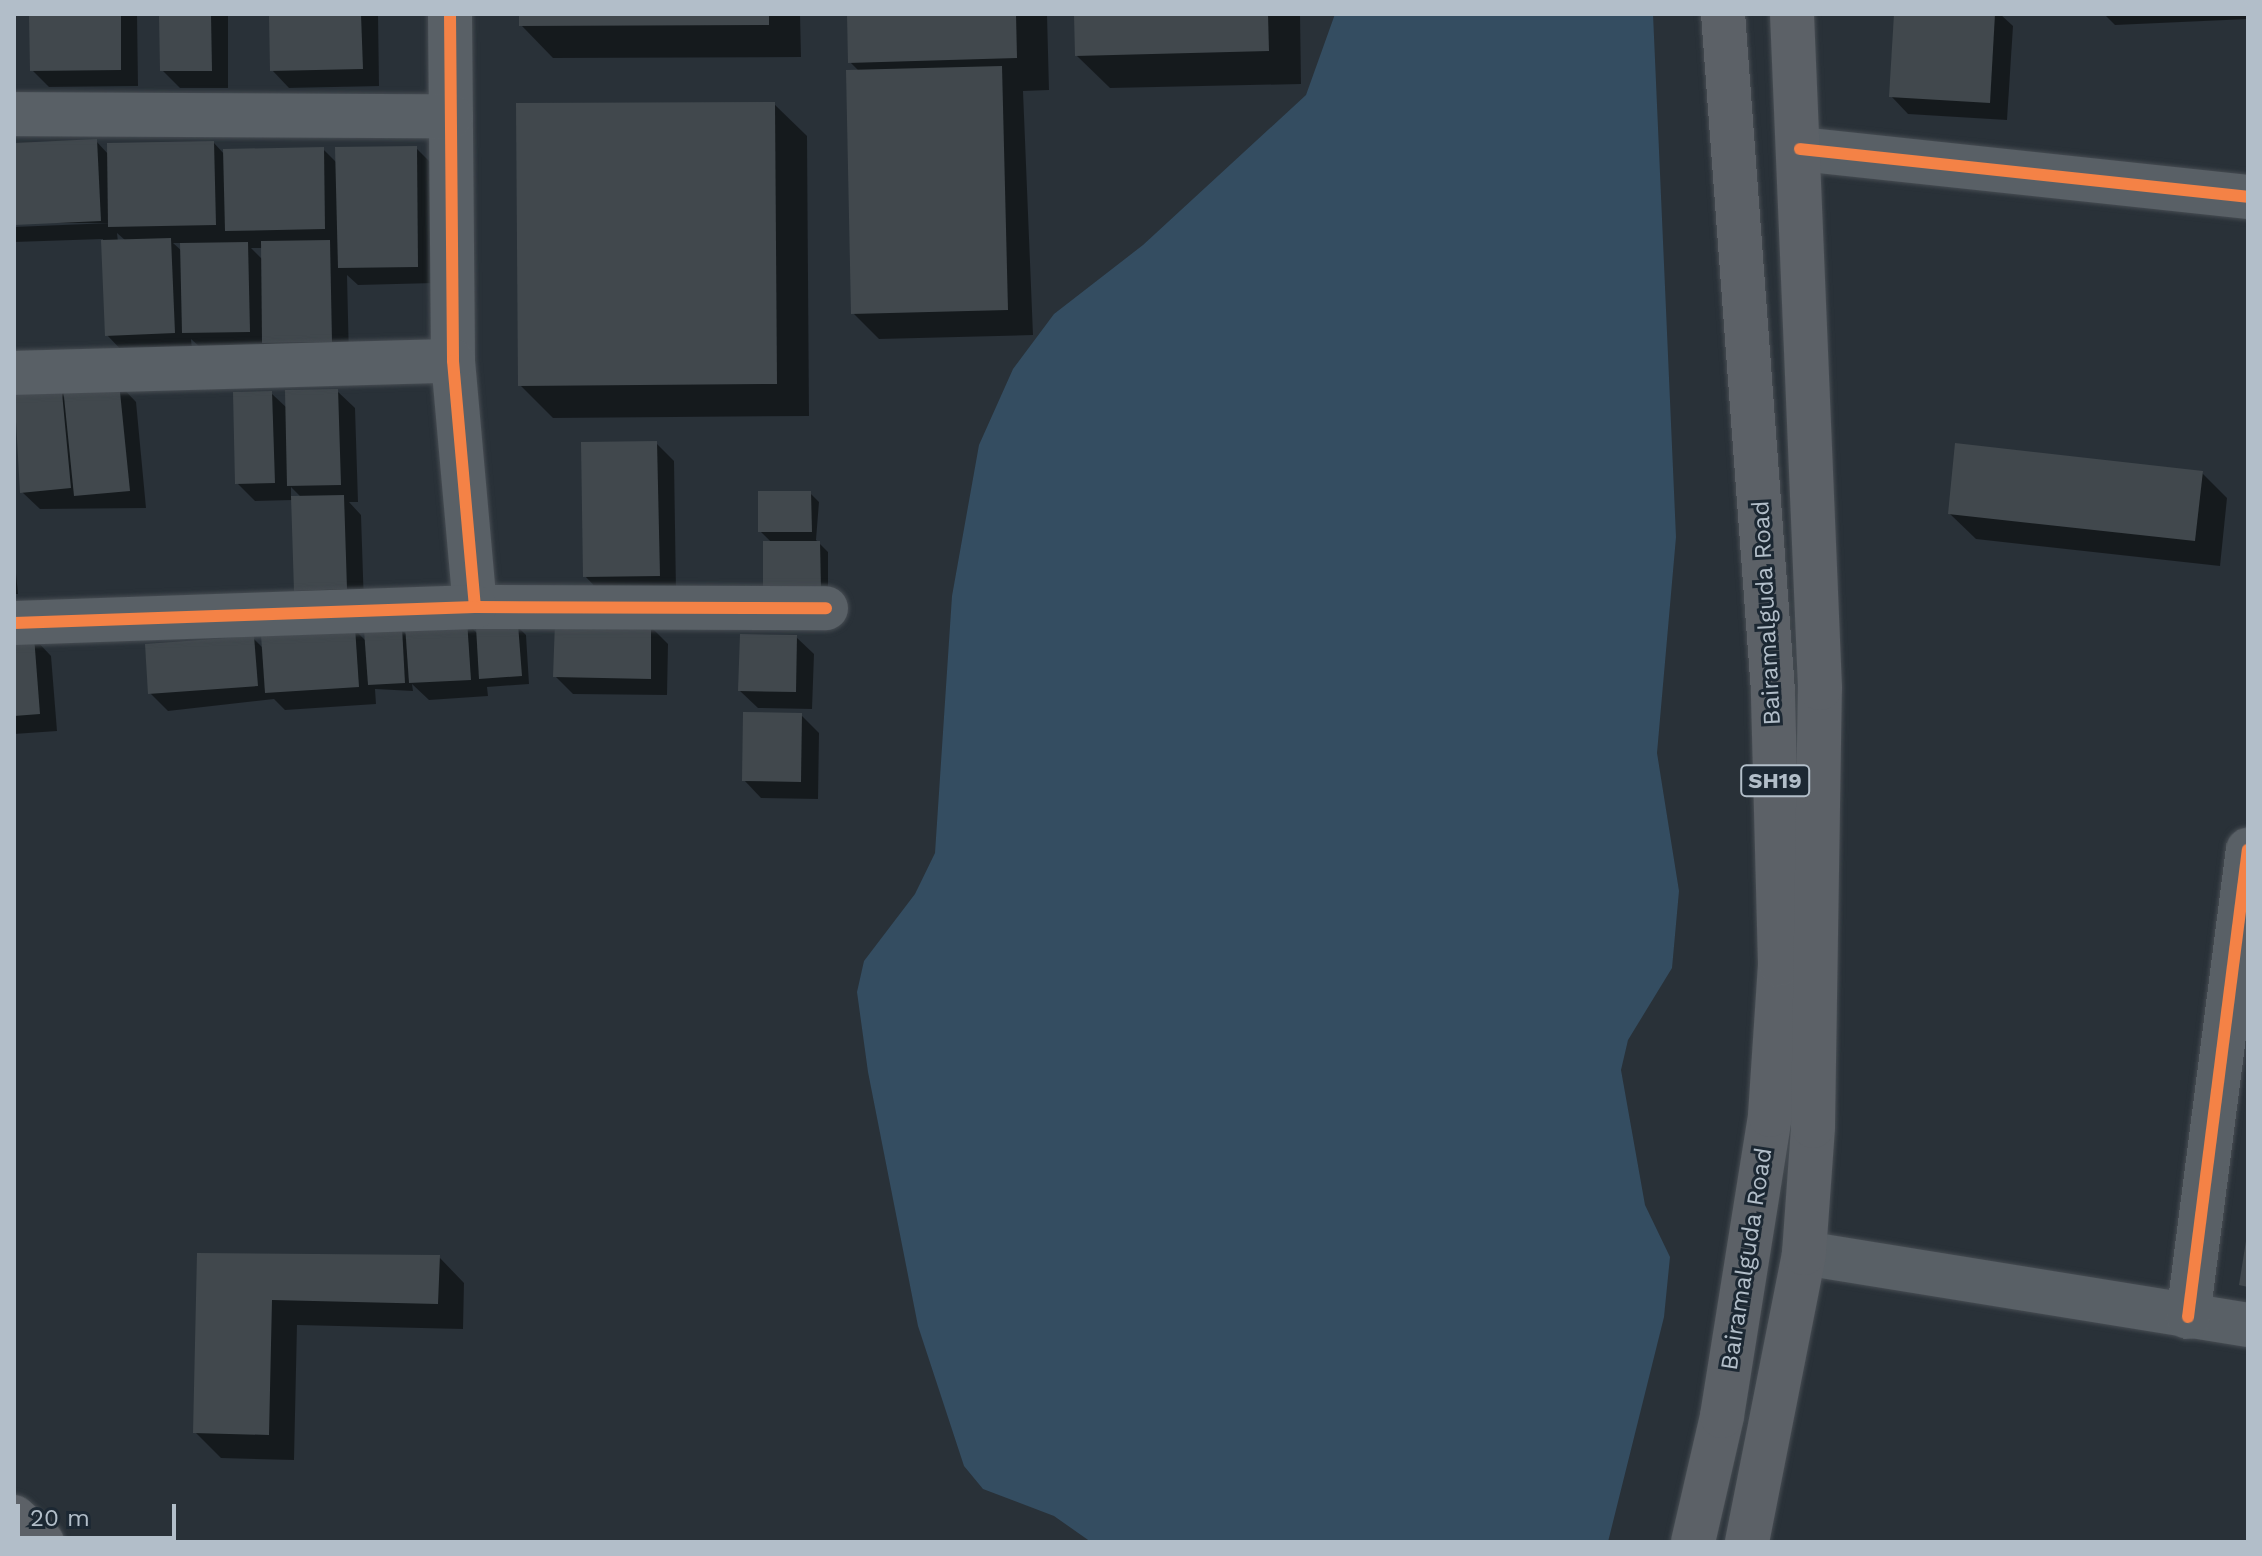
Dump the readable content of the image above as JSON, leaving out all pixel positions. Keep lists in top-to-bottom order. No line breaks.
{"streets":{"main road":["Bairamalguda Road","SH19"]},"scale_bar":"20 m"}
